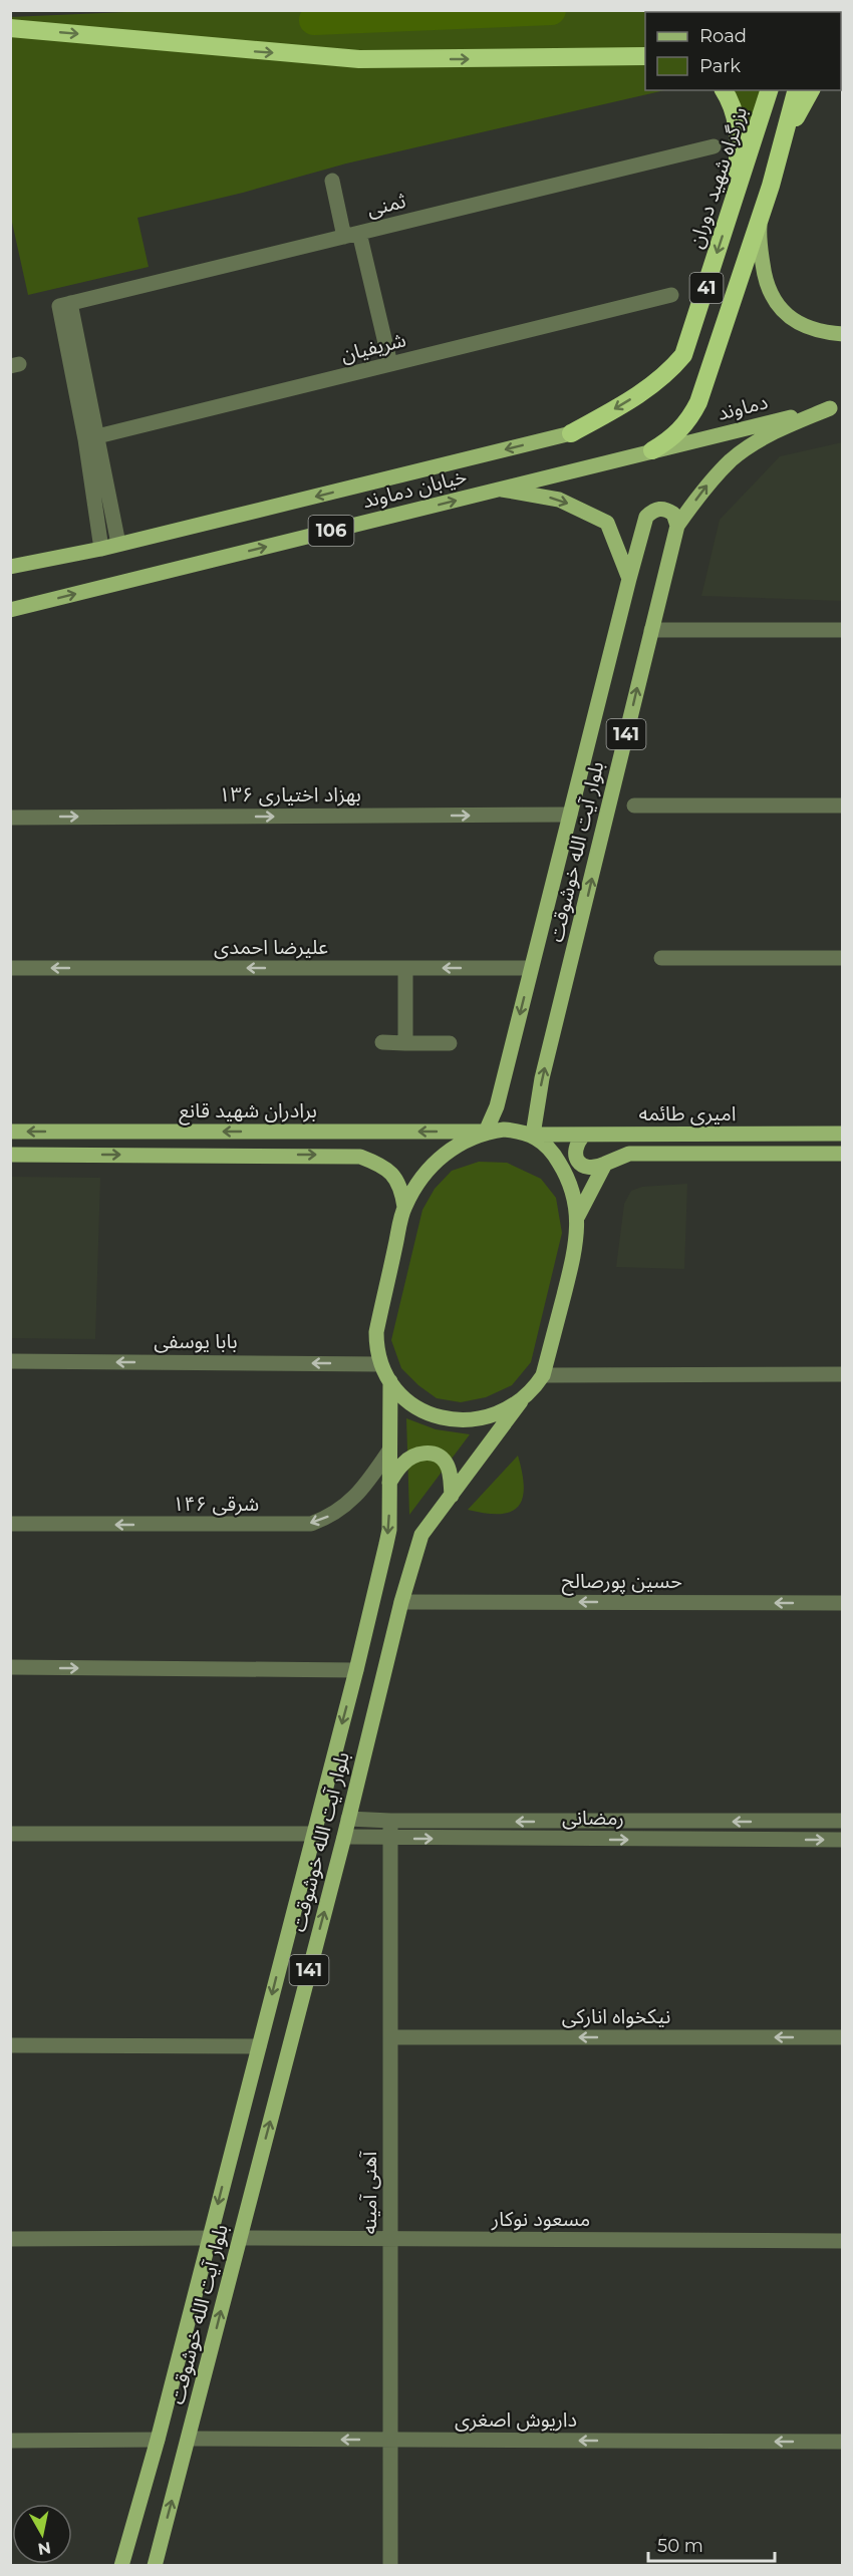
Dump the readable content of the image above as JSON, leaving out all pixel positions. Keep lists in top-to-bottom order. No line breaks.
{"streets":{"highway":["بزرگراه شهید دوران","41"],"main road":["دماوند","خیابان دماوند","106","141","بلوار آیت الله خوشوقت","برادران شهید قانع","امیری طائمه"],"street":["ثمنی","شریفیان","بهزاد اختیاری ۱۳۶","علیرضا احمدی","بابا یوسفی","۱۴۶ شرقی","حسین پورصالح","رمضانی","نیکخواه انارکی","آهنی آمینه","مسعود نوکار","داریوش اصغری"]},"crossings":[["بزرگراه شهید دوران","خیابان دماوند"],["ثمنی","شریفیان"],["41","دماوند"],["41","خیابان دماوند"],["دماوند","خیابان دماوند"],["دماوند","بلوار آیت الله خوشوقت"],["بهزاد اختیاری ۱۳۶","بلوار آیت الله خوشوقت"],["بلوار آیت الله خوشوقت","علیرضا احمدی"],["بلوار آیت الله خوشوقت","برادران شهید قانع"],["بلوار آیت الله خوشوقت","امیری طائمه"],["بلوار آیت الله خوشوقت","۱۴۶ شرقی"],["بلوار آیت الله خوشوقت","حسین پورصالح"],["بلوار آیت الله خوشوقت","رمضانی"],["بلوار آیت الله خوشوقت","مسعود نوکار"],["بلوار آیت الله خوشوقت","داریوش اصغری"],["برادران شهید قانع","امیری طائمه"],["رمضانی","آهنی آمینه"],["نیکخواه انارکی","آهنی آمینه"],["آهنی آمینه","مسعود نوکار"],["آهنی آمینه","داریوش اصغری"]],"one_way":["بهزاد اختیاری ۱۳۶","علیرضا احمدی","بابا یوسفی","۱۴۶ شرقی","حسین پورصالح","نیکخواه انارکی","داریوش اصغری"],"legend":["Road","Park"],"scale_bar":"50 m","north":"bottom"}
